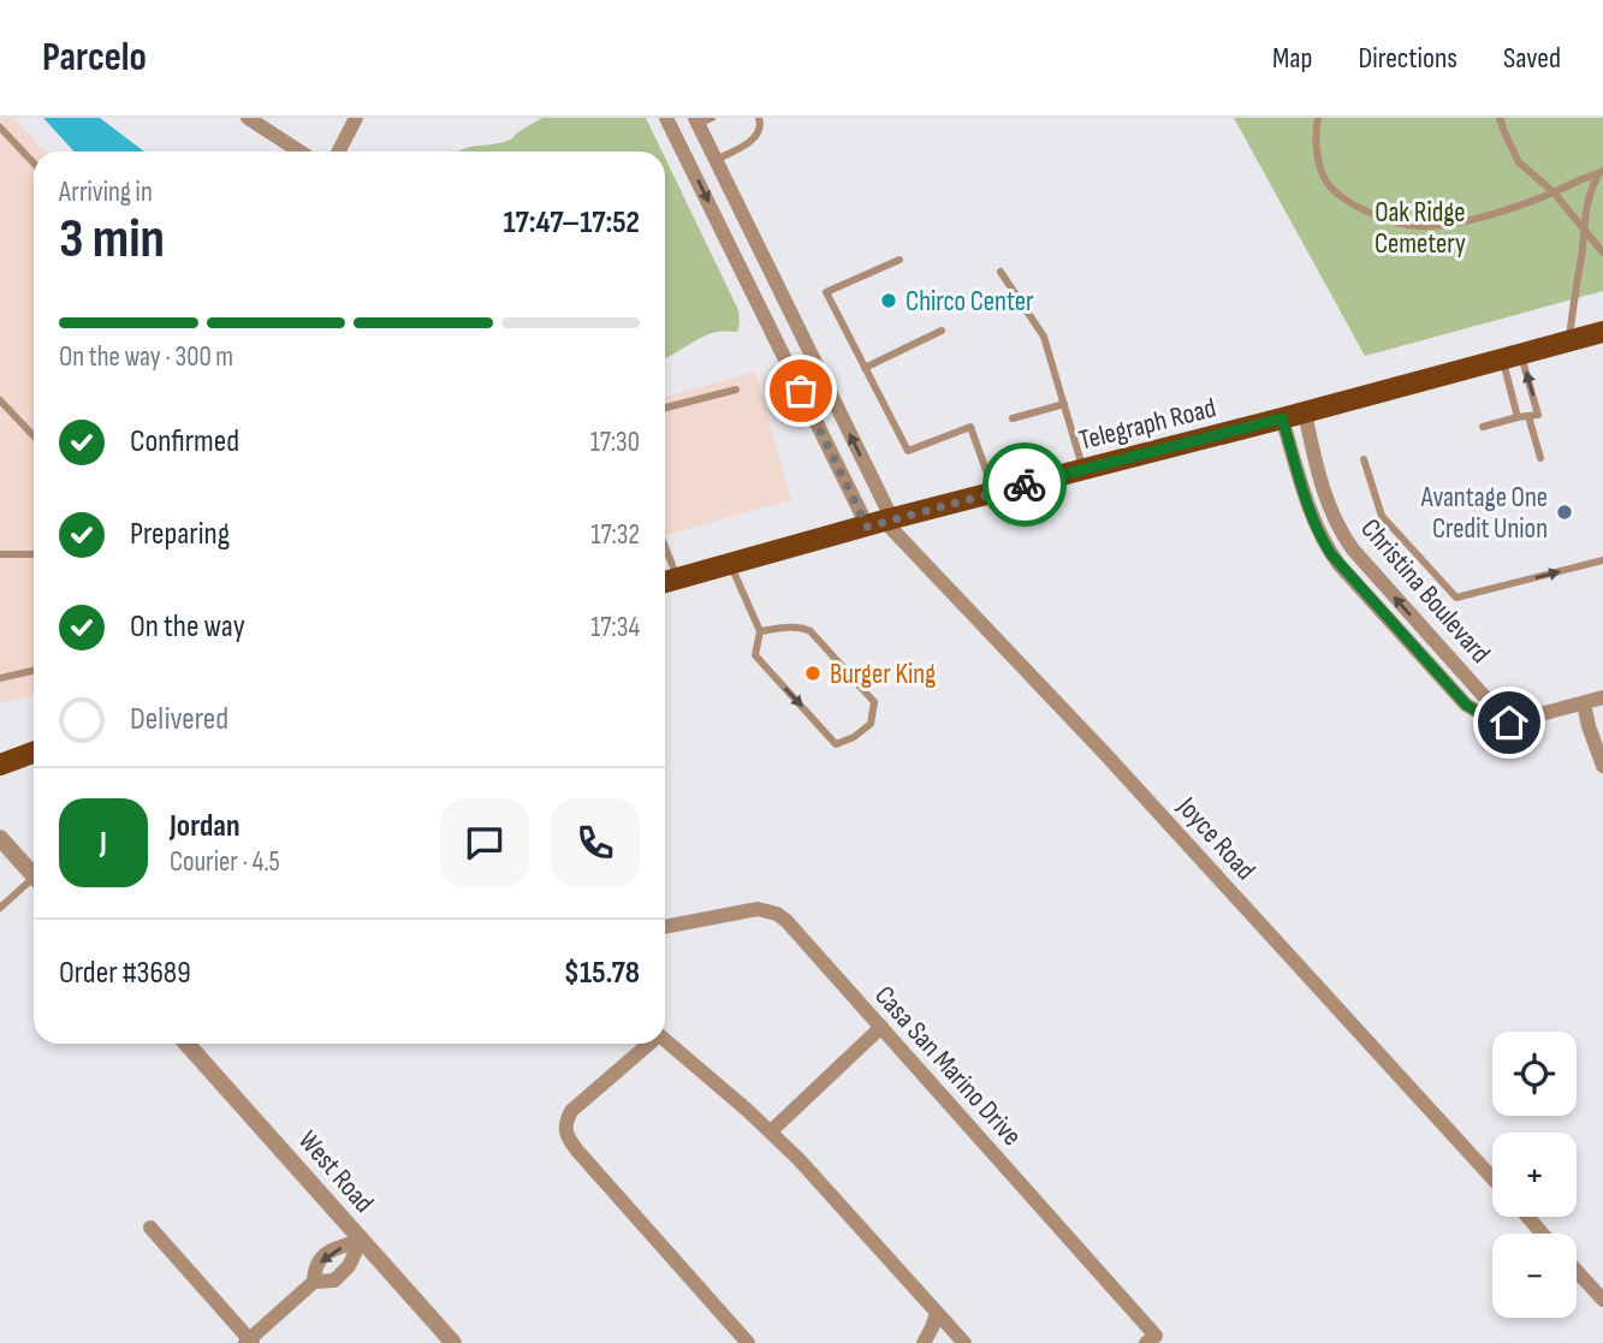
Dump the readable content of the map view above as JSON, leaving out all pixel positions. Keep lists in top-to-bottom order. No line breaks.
{"streets":{"main road":["Telegraph Road"],"street":["Christina Boulevard","Joyce Road","Casa San Marino Drive","West Road"]},"crossings":[["Telegraph Road","Christina Boulevard"],["Telegraph Road","Joyce Road"]],"parks":["Oak Ridge Cemetery"],"places":["Chirco Center","Avantage One Credit Union","Burger King"],"page":{"header":"Parcelo","nav":["Map","Directions","Saved"],"heading":["3 min","Arriving in","17:47–17:52"],"panel":["Jordan","Courier · 4.5","Order #3689","$15.78"],"bar":"On the way · 300 m","list":[["Confirmed","17:30"],["Preparing","17:32"],["On the way","17:34"],"Delivered"],"round":"J","map_buttons":["+","−"]}}
